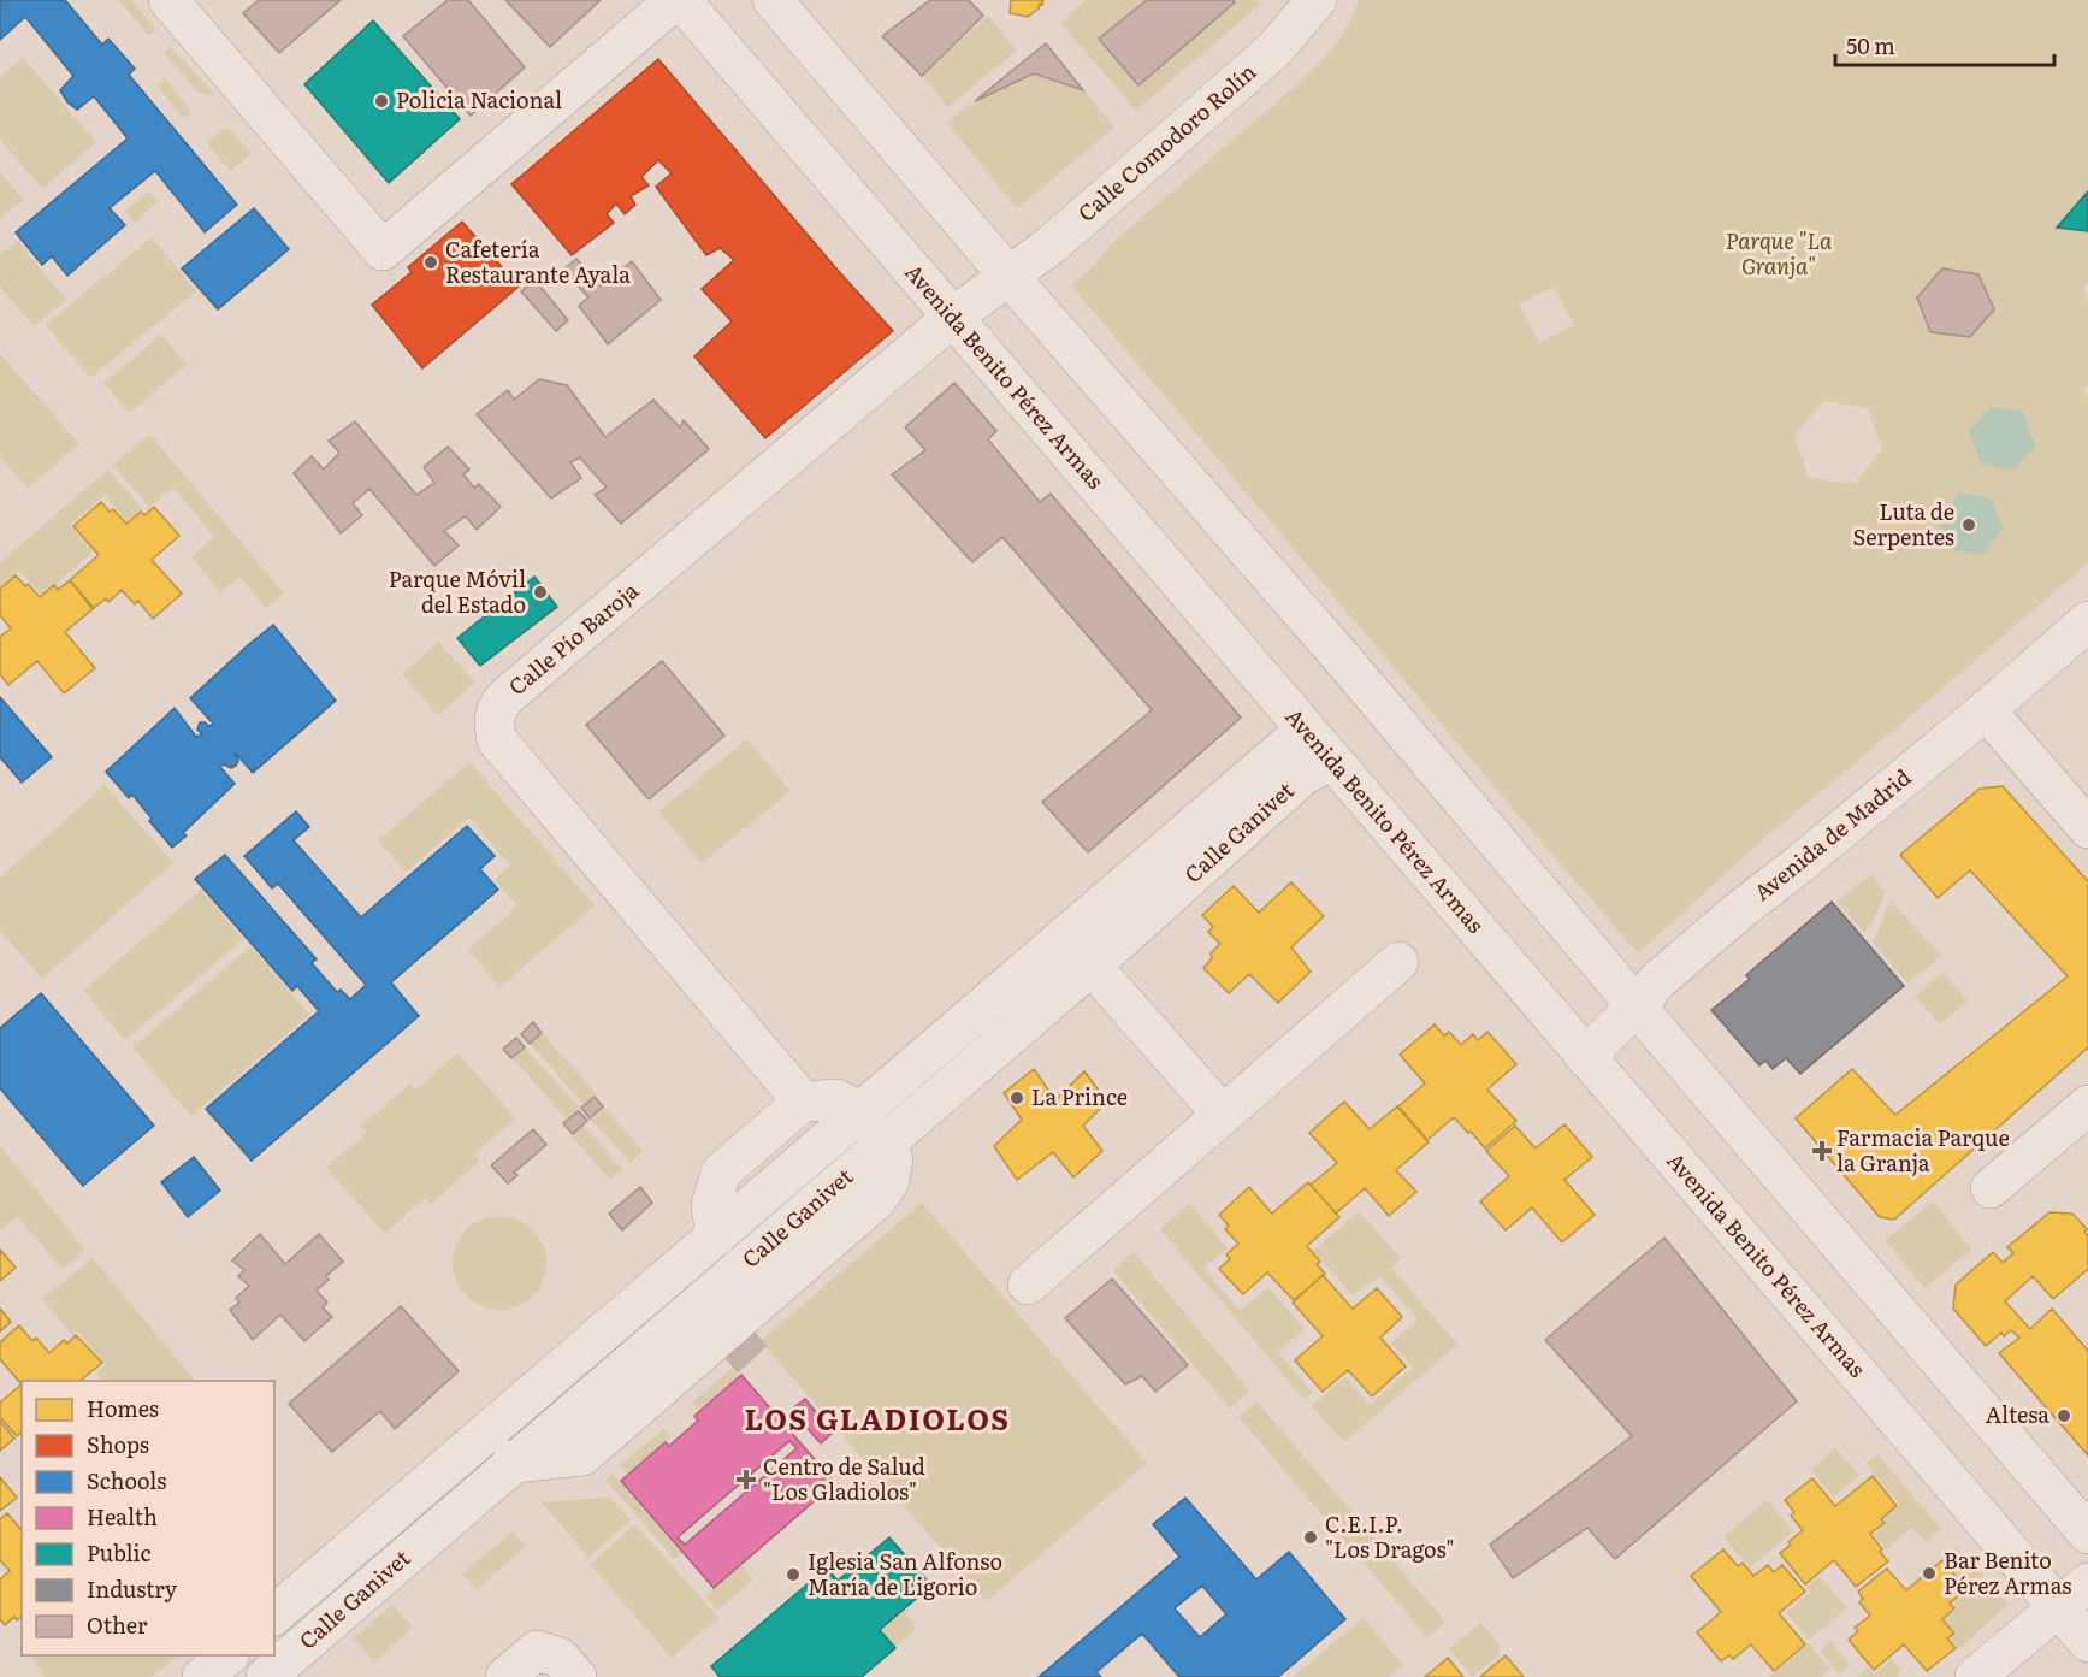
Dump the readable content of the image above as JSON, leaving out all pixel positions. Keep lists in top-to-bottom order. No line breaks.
{"streets":{"street":["Calle Comodoro Rolín","Avenida Benito Pérez Armas","Calle Pío Baroja","Calle Ganivet","Avenida de Madrid"]},"crossings":[["Calle Comodoro Rolín","Calle Pío Baroja"],["Avenida Benito Pérez Armas","Calle Pío Baroja"],["Avenida Benito Pérez Armas","Calle Ganivet"],["Avenida Benito Pérez Armas","Avenida de Madrid"]],"districts":["LOS GLADIOLOS"],"parks":["Parque \"La Granja\""],"places":{"other":["Policia Nacional","Cafetería Restaurante Ayala","Luta de Serpentes","Parque Móvil del Estado","La Prince","Altesa","C.E.I.P. \"Los Dragos\"","Bar Benito Pérez Armas","Iglesia San Alfonso María de Ligorio"],"health":["Farmacia Parque la Granja","Centro de Salud \"Los Gladiolos\""]},"legend":["Homes","Shops","Schools","Health","Public","Industry","Other"],"scale_bar":"50 m"}
